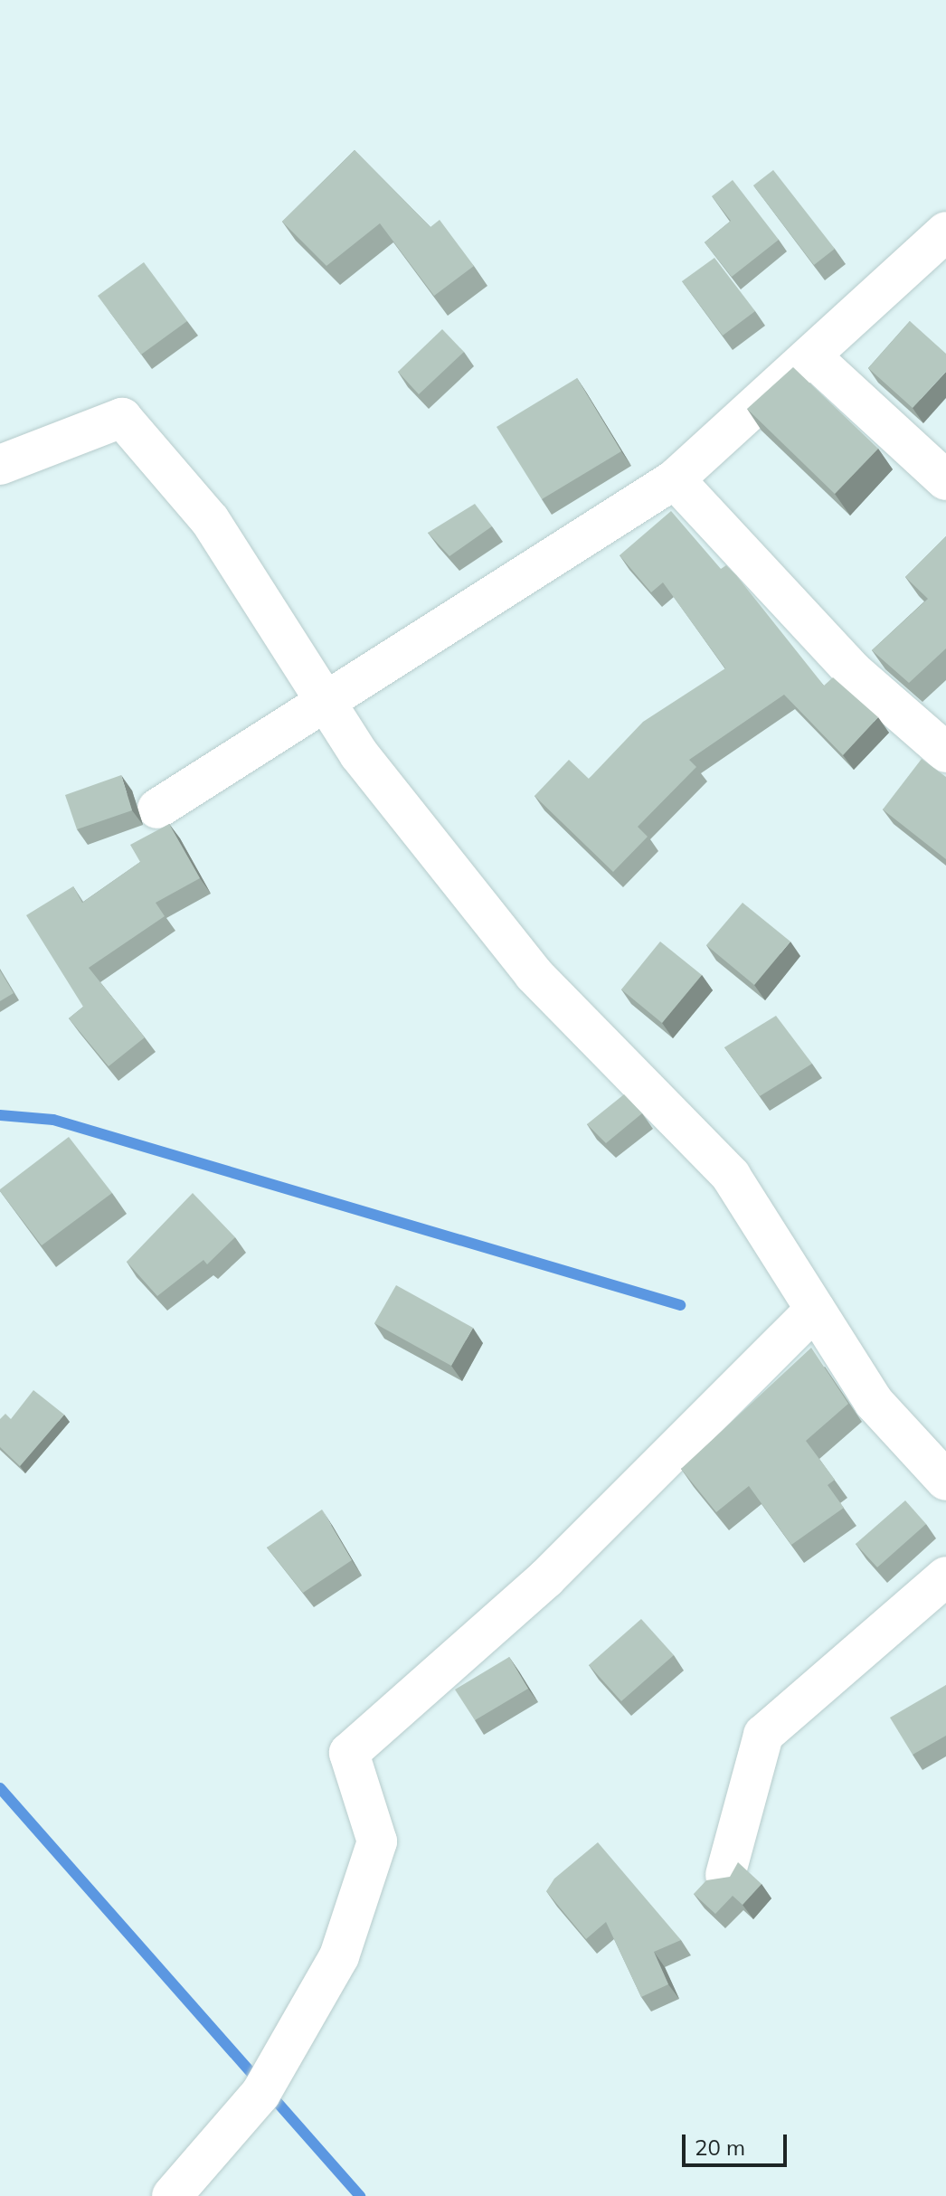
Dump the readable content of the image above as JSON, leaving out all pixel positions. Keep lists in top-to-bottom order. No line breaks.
{"scale_bar":"20 m"}
